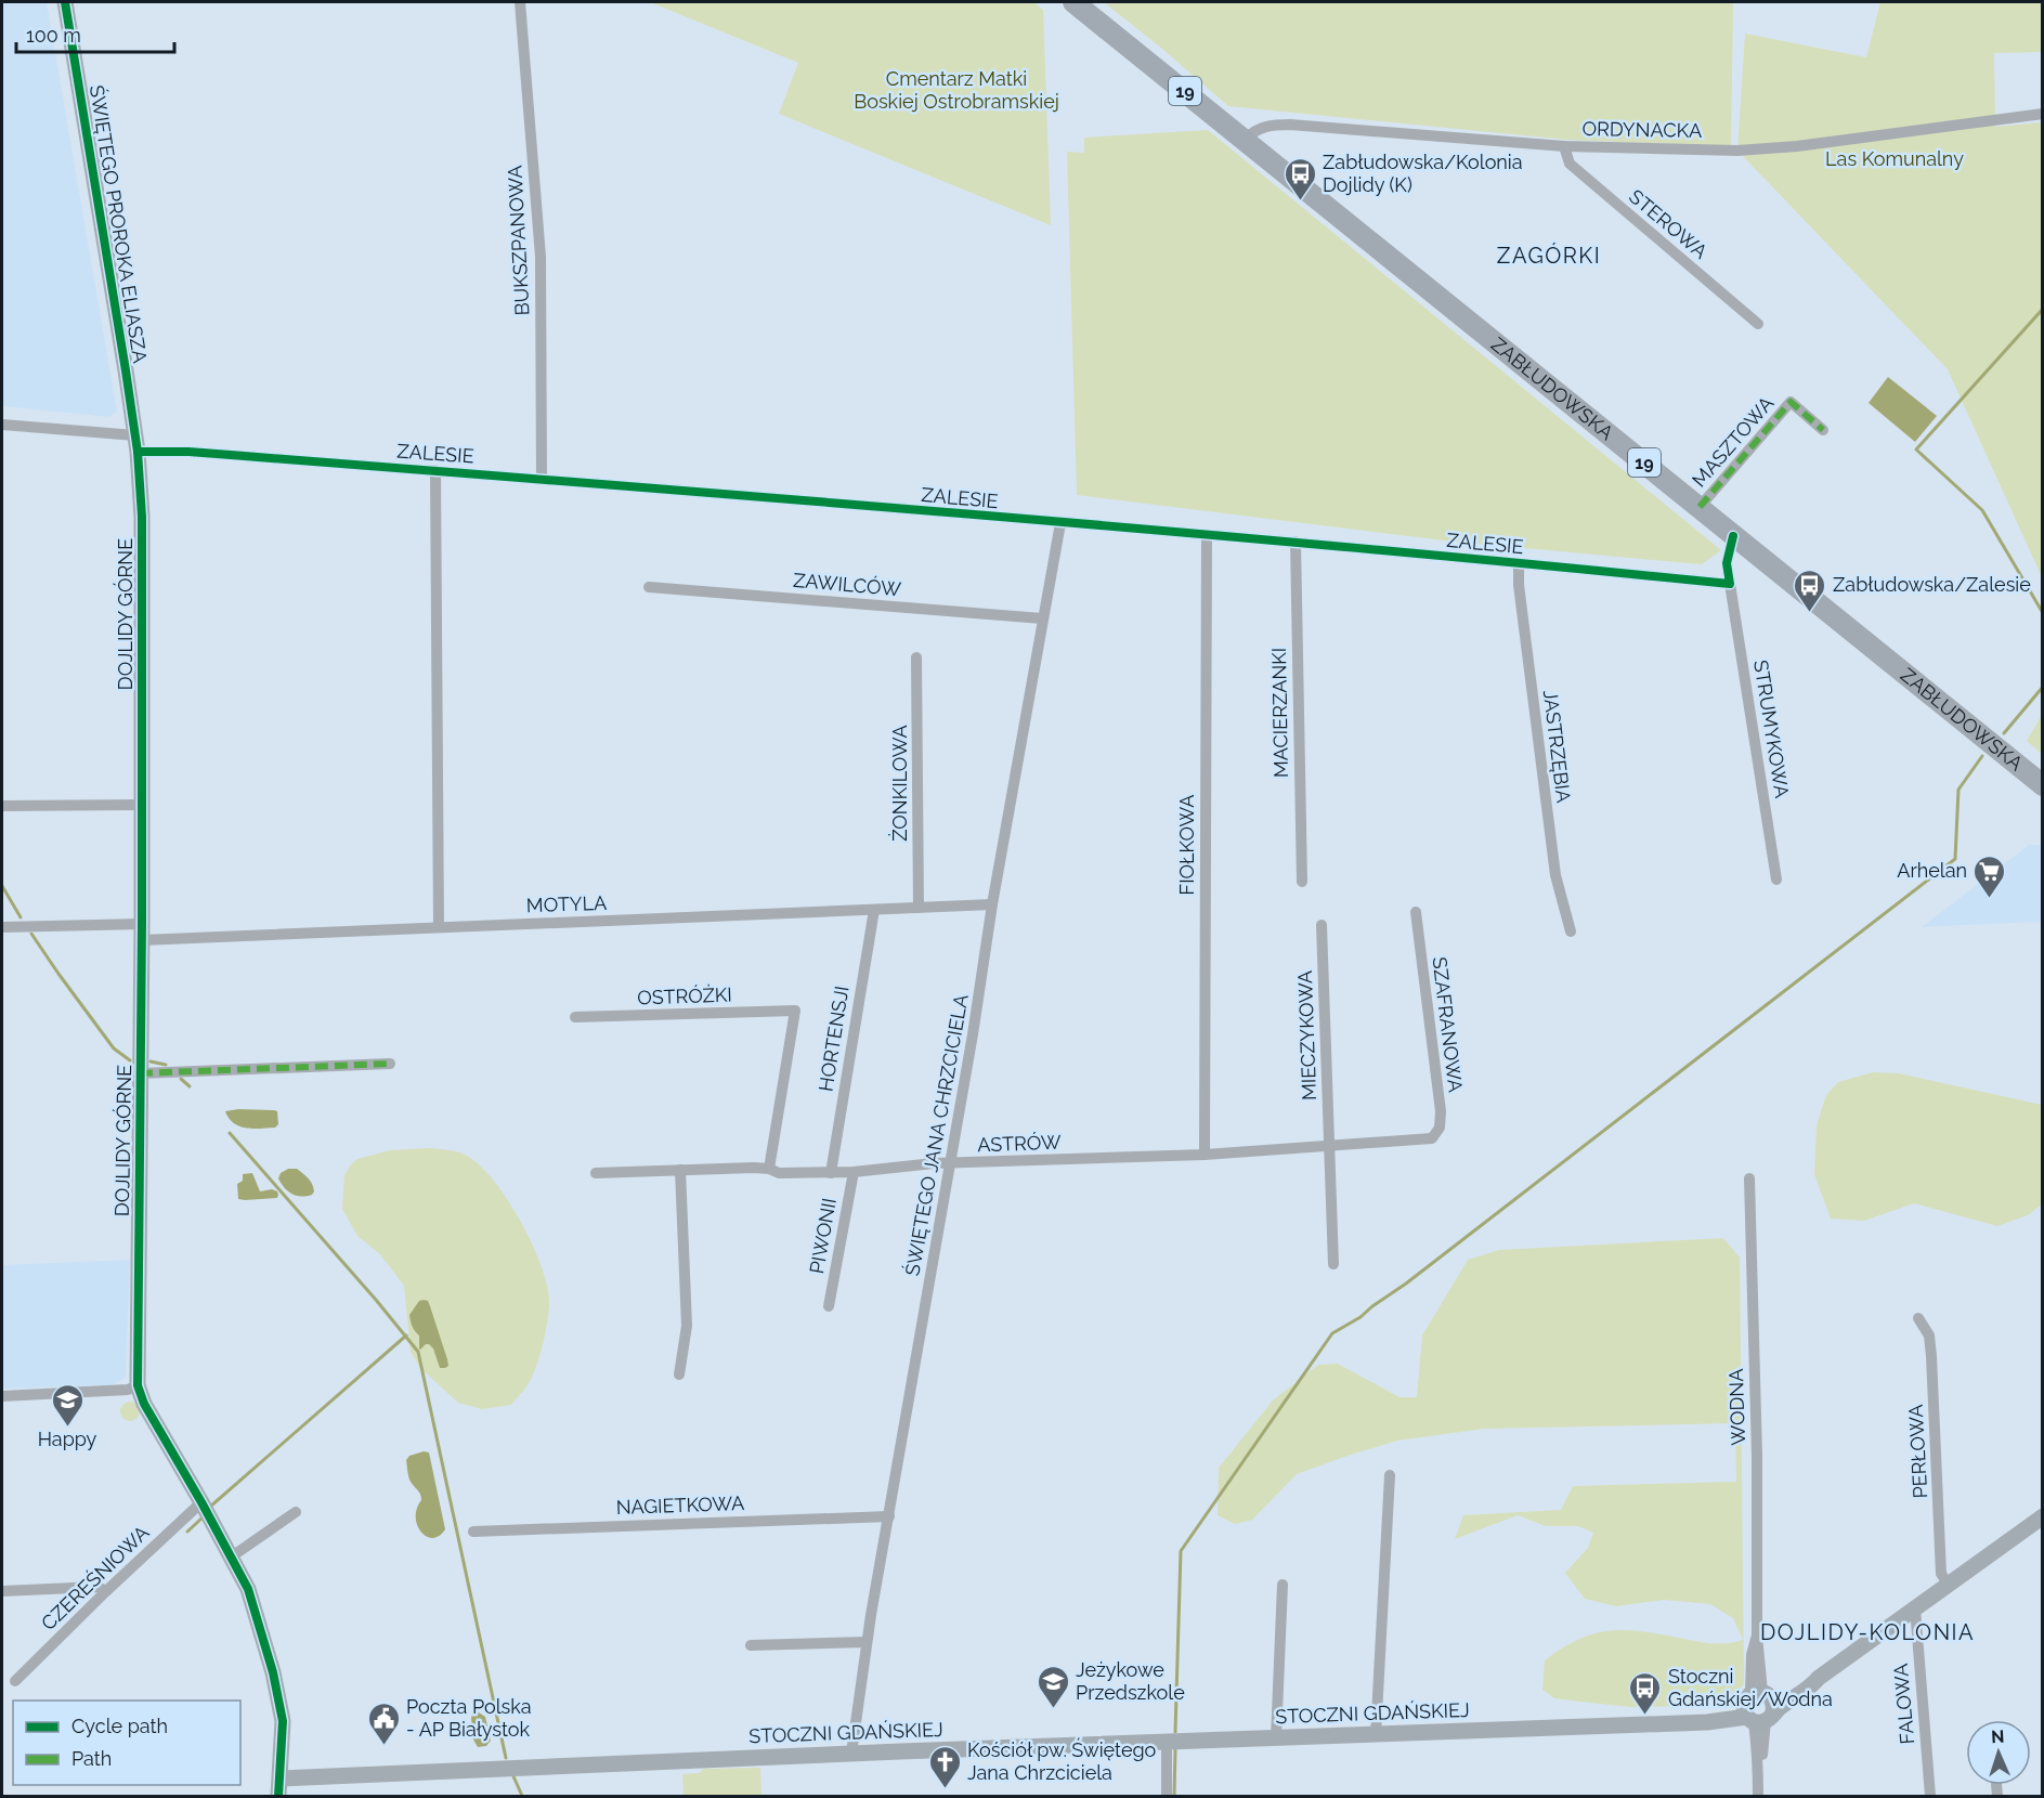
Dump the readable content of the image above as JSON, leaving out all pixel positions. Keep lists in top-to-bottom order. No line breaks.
{"streets":{"highway":["19","ZABŁUDOWSKA"],"street":["ORDYNACKA","ŚWIĘTEGO PROROKA ELIASZA","STEROWA","BUKSZPANOWA","MASZTOWA","ZALESIE","ZAWILCÓW","DOJLIDY GÓRNE","MACIERZANKI","STRUMYKOWA","JASTRZĘBIA","ŻONKILOWA","FIOŁKOWA","MOTYLA","OSTRÓŻKI","SZAFRANOWA","MIECZYKOWA","HORTENSJI","ŚWIĘTEGO JANA CHRZCICIELA","ASTRÓW","PIWONII","WODNA","PERŁOWA","NAGIETKOWA","CZEREŚNIOWA","FALOWA","STOCZNI GDAŃSKIEJ"]},"crossings":[["19","ORDYNACKA"],["19","ZABŁUDOWSKA"],["ORDYNACKA","STEROWA"],["ORDYNACKA","ZABŁUDOWSKA"],["ŚWIĘTEGO PROROKA ELIASZA","ZALESIE"],["ŚWIĘTEGO PROROKA ELIASZA","DOJLIDY GÓRNE"],["BUKSZPANOWA","ZALESIE"],["ZABŁUDOWSKA","MASZTOWA"],["ZALESIE","DOJLIDY GÓRNE"],["ZALESIE","MACIERZANKI"],["ZALESIE","STRUMYKOWA"],["ZALESIE","JASTRZĘBIA"],["ZALESIE","FIOŁKOWA"],["ZALESIE","ŚWIĘTEGO JANA CHRZCICIELA"],["ZAWILCÓW","ŚWIĘTEGO JANA CHRZCICIELA"],["DOJLIDY GÓRNE","MOTYLA"],["DOJLIDY GÓRNE","CZEREŚNIOWA"],["DOJLIDY GÓRNE","STOCZNI GDAŃSKIEJ"],["ŻONKILOWA","MOTYLA"],["FIOŁKOWA","ASTRÓW"],["MOTYLA","HORTENSJI"],["MOTYLA","ŚWIĘTEGO JANA CHRZCICIELA"],["OSTRÓŻKI","ASTRÓW"],["SZAFRANOWA","ASTRÓW"],["MIECZYKOWA","ASTRÓW"],["HORTENSJI","ASTRÓW"],["ŚWIĘTEGO JANA CHRZCICIELA","ASTRÓW"],["ŚWIĘTEGO JANA CHRZCICIELA","NAGIETKOWA"],["ŚWIĘTEGO JANA CHRZCICIELA","STOCZNI GDAŃSKIEJ"],["ASTRÓW","PIWONII"],["WODNA","STOCZNI GDAŃSKIEJ"],["PERŁOWA","STOCZNI GDAŃSKIEJ"],["FALOWA","STOCZNI GDAŃSKIEJ"]],"districts":["ZAGÓRKI","DOJLIDY-KOLONIA"],"parks":["Cmentarz Matki Boskiej Ostrobramskiej","Las Komunalny"],"places":{"bus stop":["Zabłudowska/Kolonia Dojlidy (K)","Zabłudowska/Zalesie","Stoczni Gdańskiej/Wodna"],"supermarket":["Arhelan"],"school or university":["Happy","Jeżykowe Przedszkole"],"public building":["Poczta Polska - AP Białystok"],"church":["Kościół pw. Świętego Jana Chrzciciela"]},"legend":["Cycle path","Path"],"scale_bar":"100 m","north":"top"}
